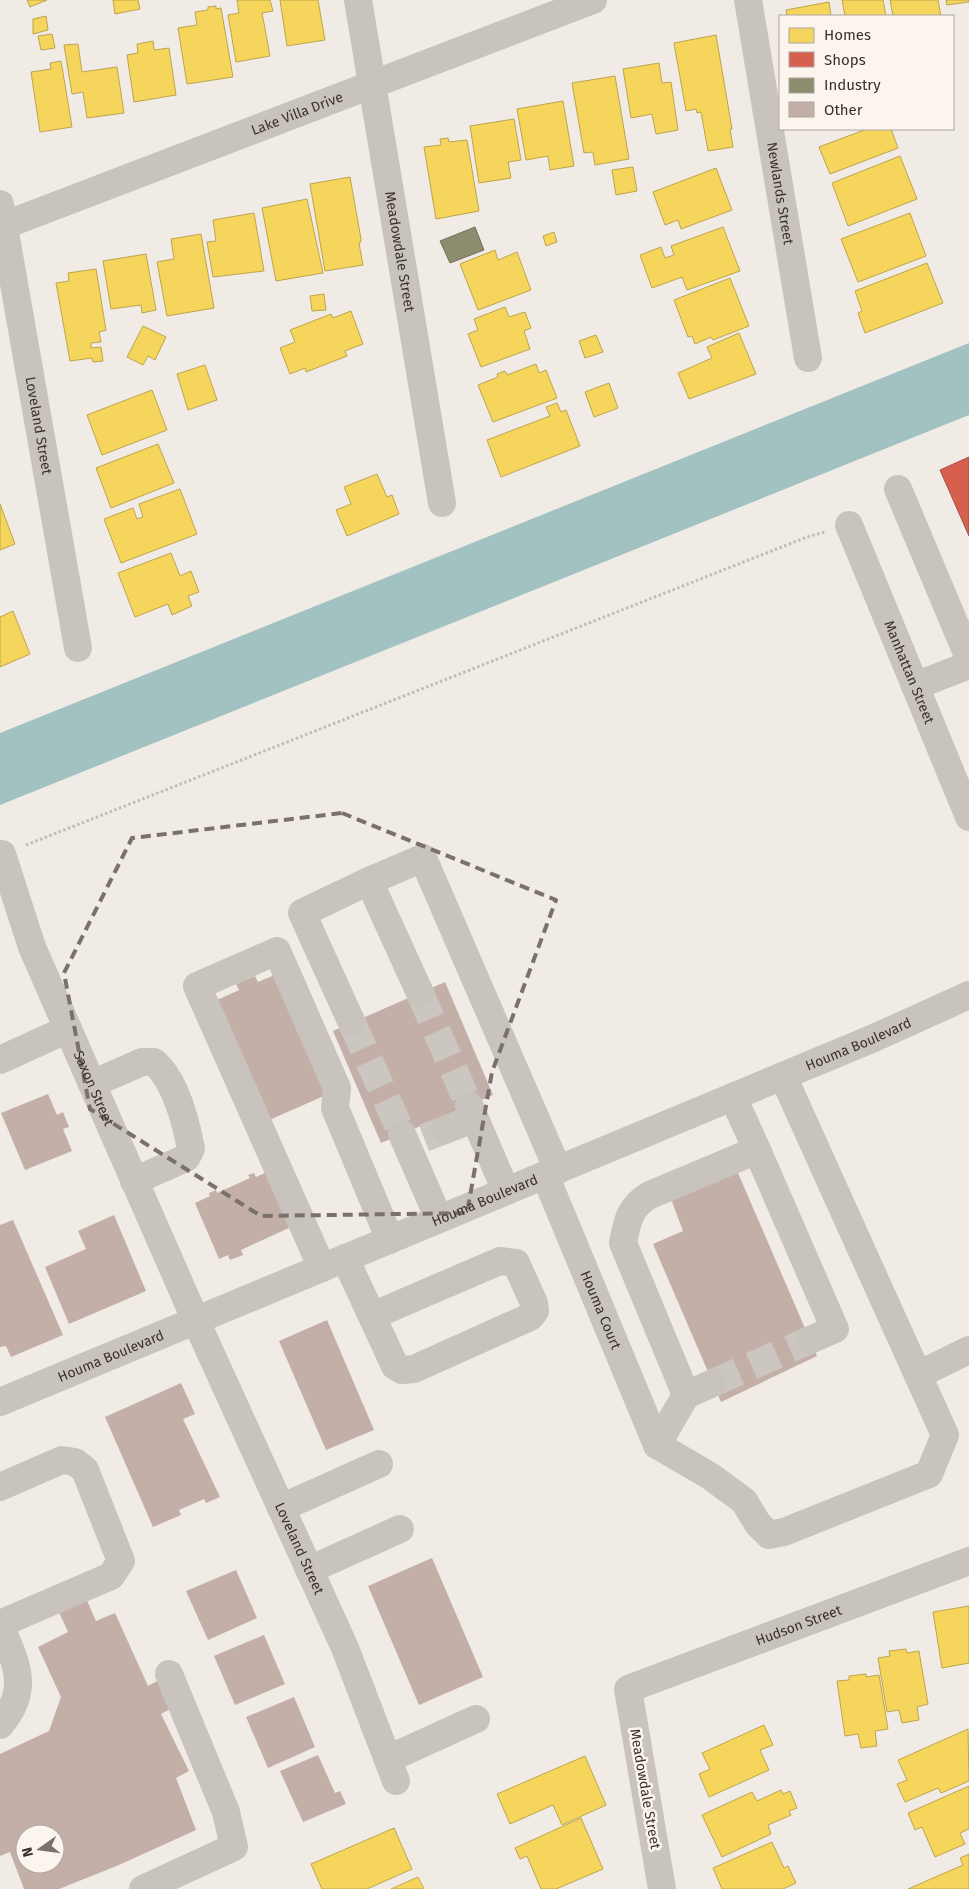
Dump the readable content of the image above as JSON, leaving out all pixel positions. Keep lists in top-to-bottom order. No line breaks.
{"streets":{"street":["Lake Villa Drive","Newlands Street","Meadowdale Street","Loveland Street","Manhattan Street","Houma Boulevard","Saxon Street","Houma Court","Hudson Street"]},"crossings":[["Lake Villa Drive","Meadowdale Street"],["Lake Villa Drive","Loveland Street"],["Meadowdale Street","Hudson Street"],["Loveland Street","Houma Boulevard"],["Loveland Street","Saxon Street"],["Houma Boulevard","Saxon Street"],["Houma Boulevard","Houma Court"]],"legend":["Homes","Shops","Industry","Other"],"north":"left"}
